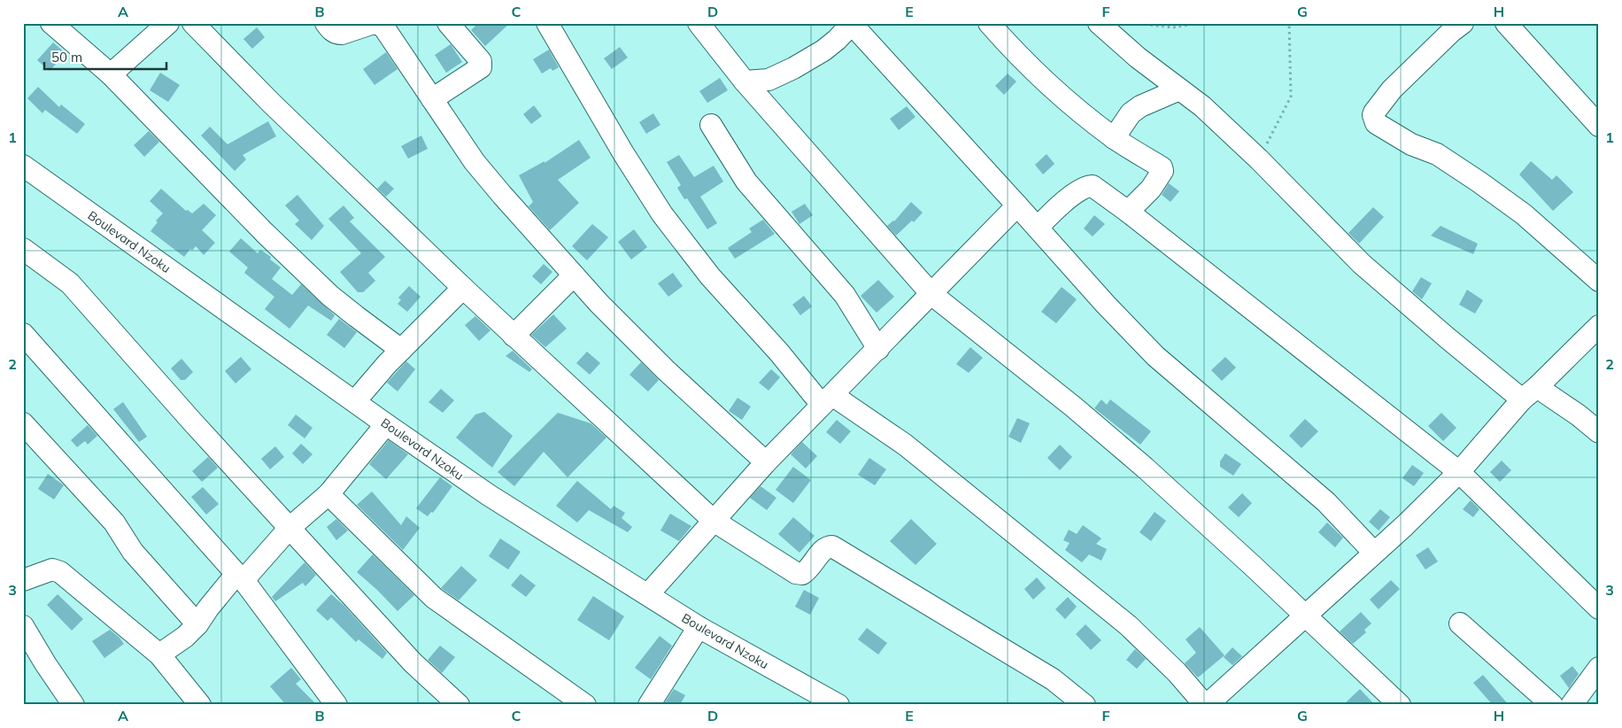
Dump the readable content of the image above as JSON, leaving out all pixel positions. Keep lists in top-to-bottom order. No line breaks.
{"streets":{"street":["Boulevard Nzoku"]},"scale_bar":"50 m","grid":{"columns":["A","B","C","D","E","F","G","H"],"rows":["1","2","3"]}}
